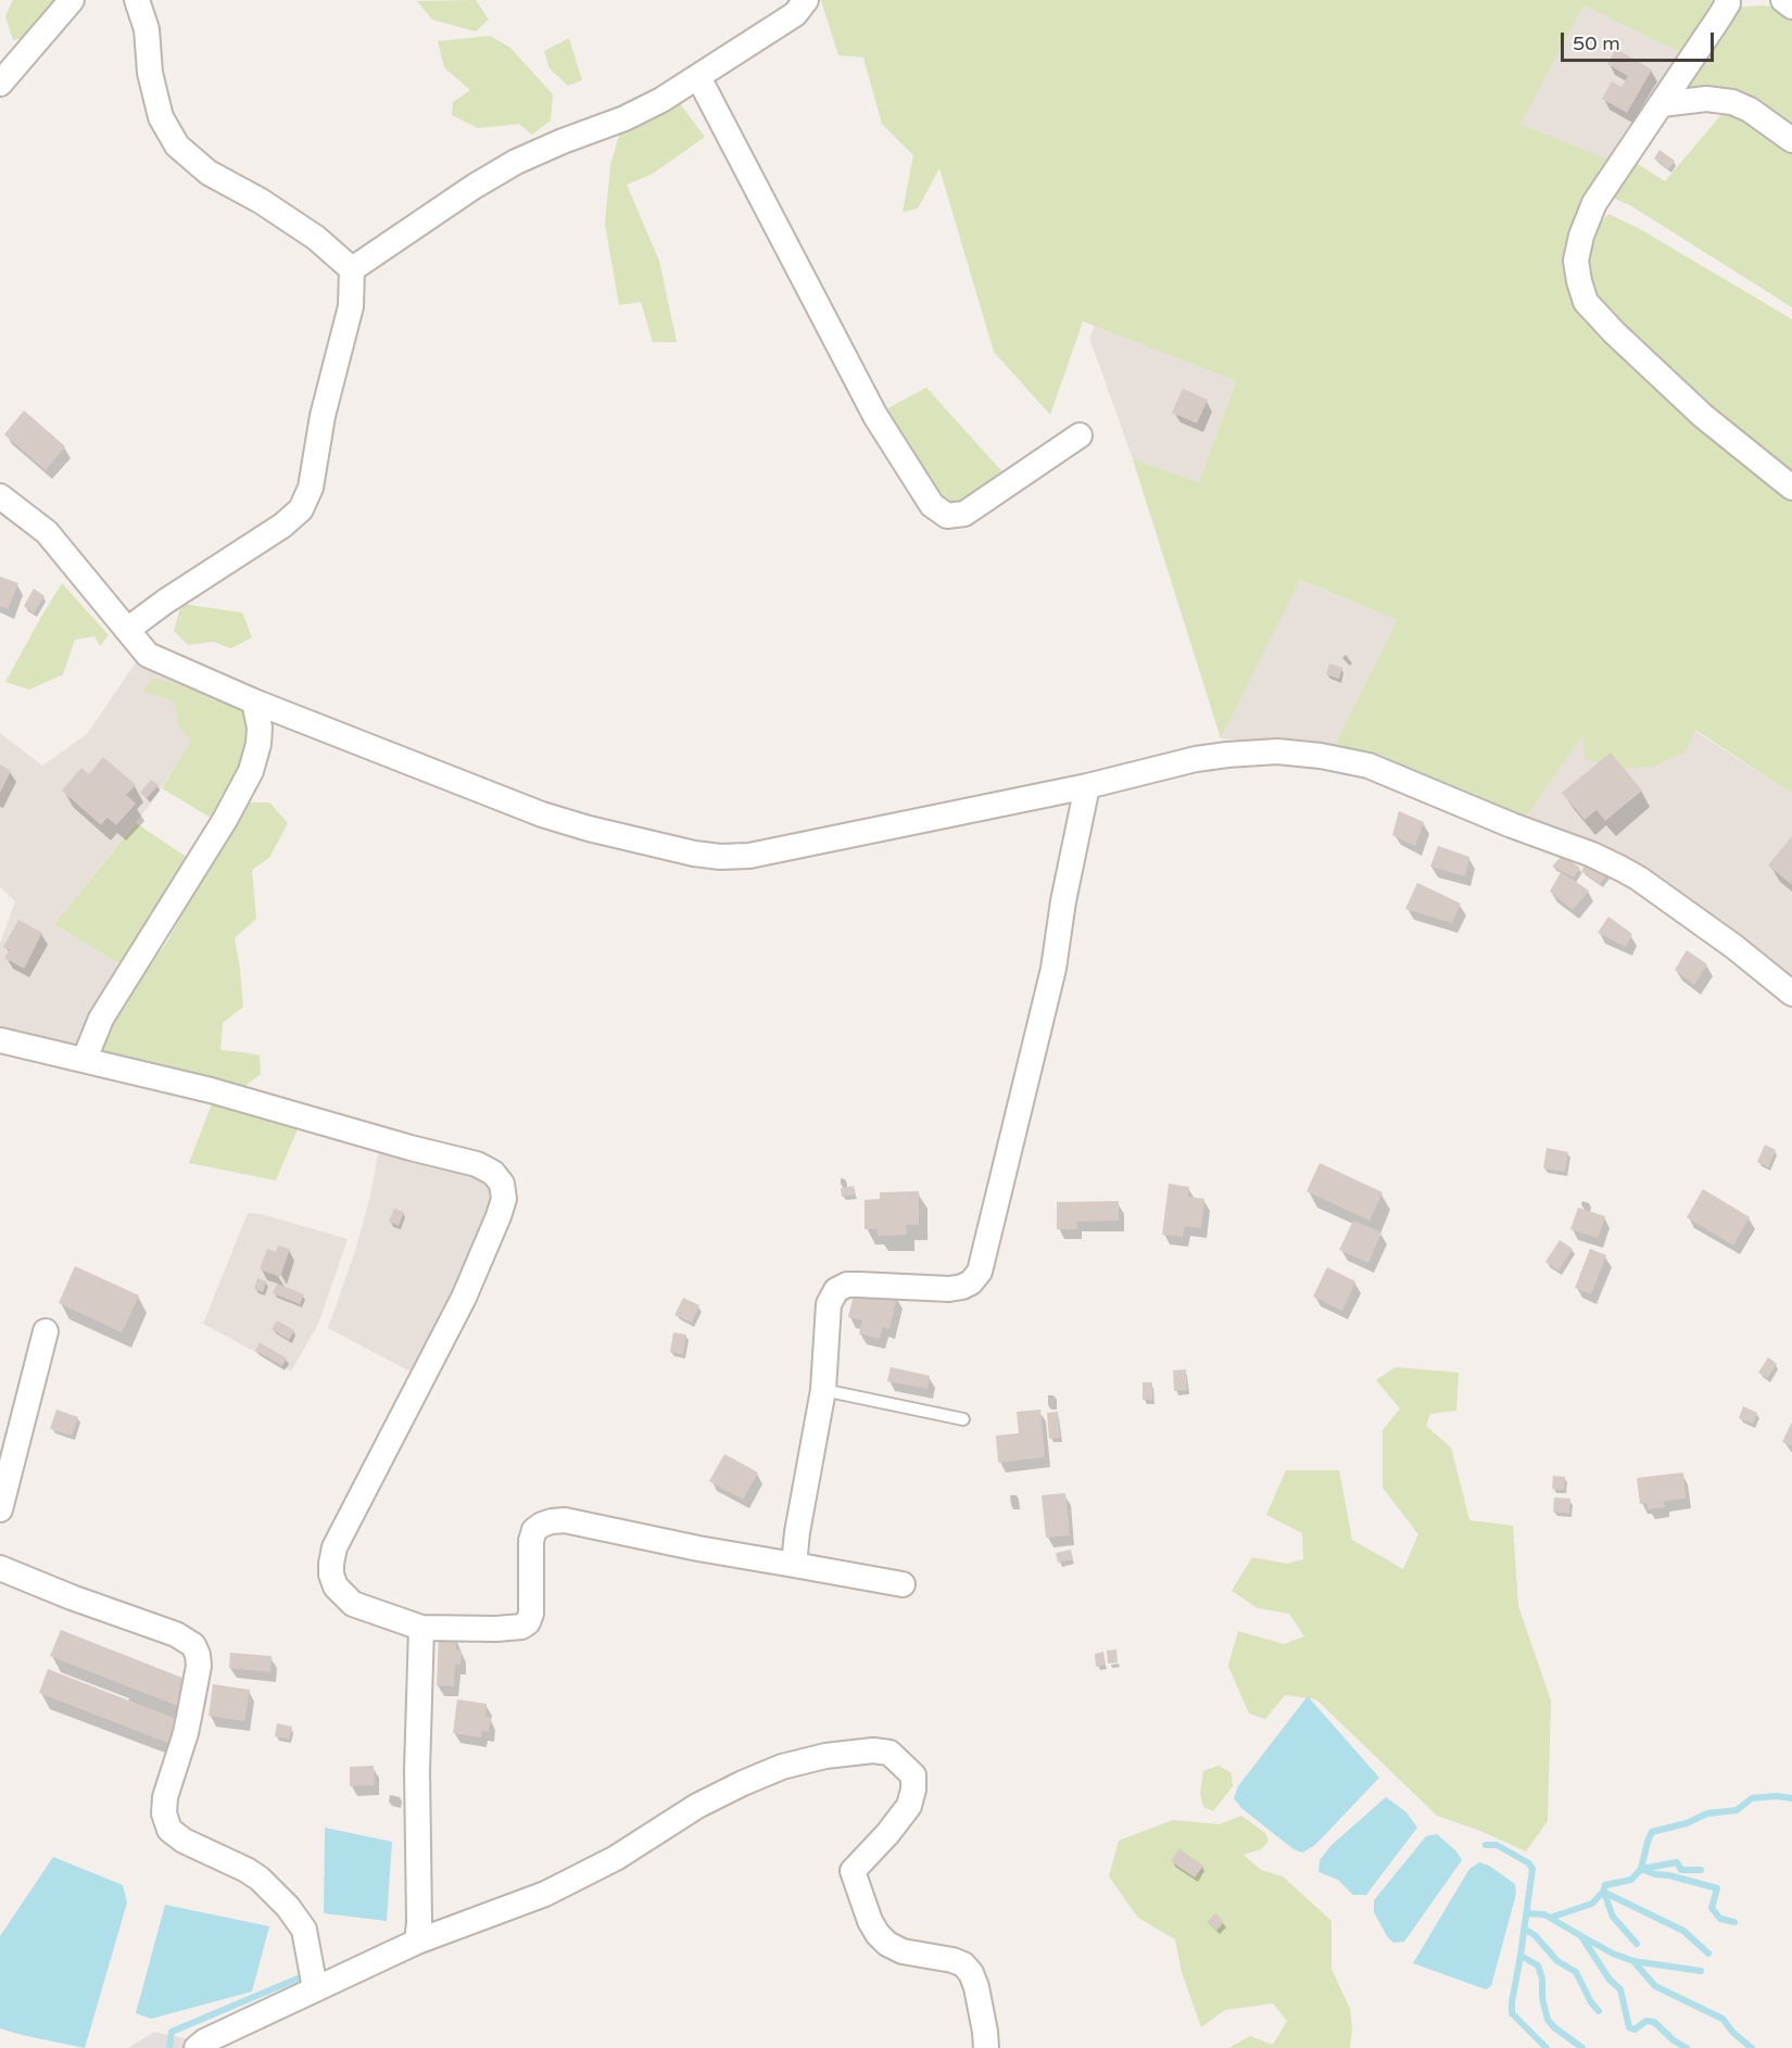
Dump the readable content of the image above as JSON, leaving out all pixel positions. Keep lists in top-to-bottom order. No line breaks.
{"scale_bar":"50 m"}
